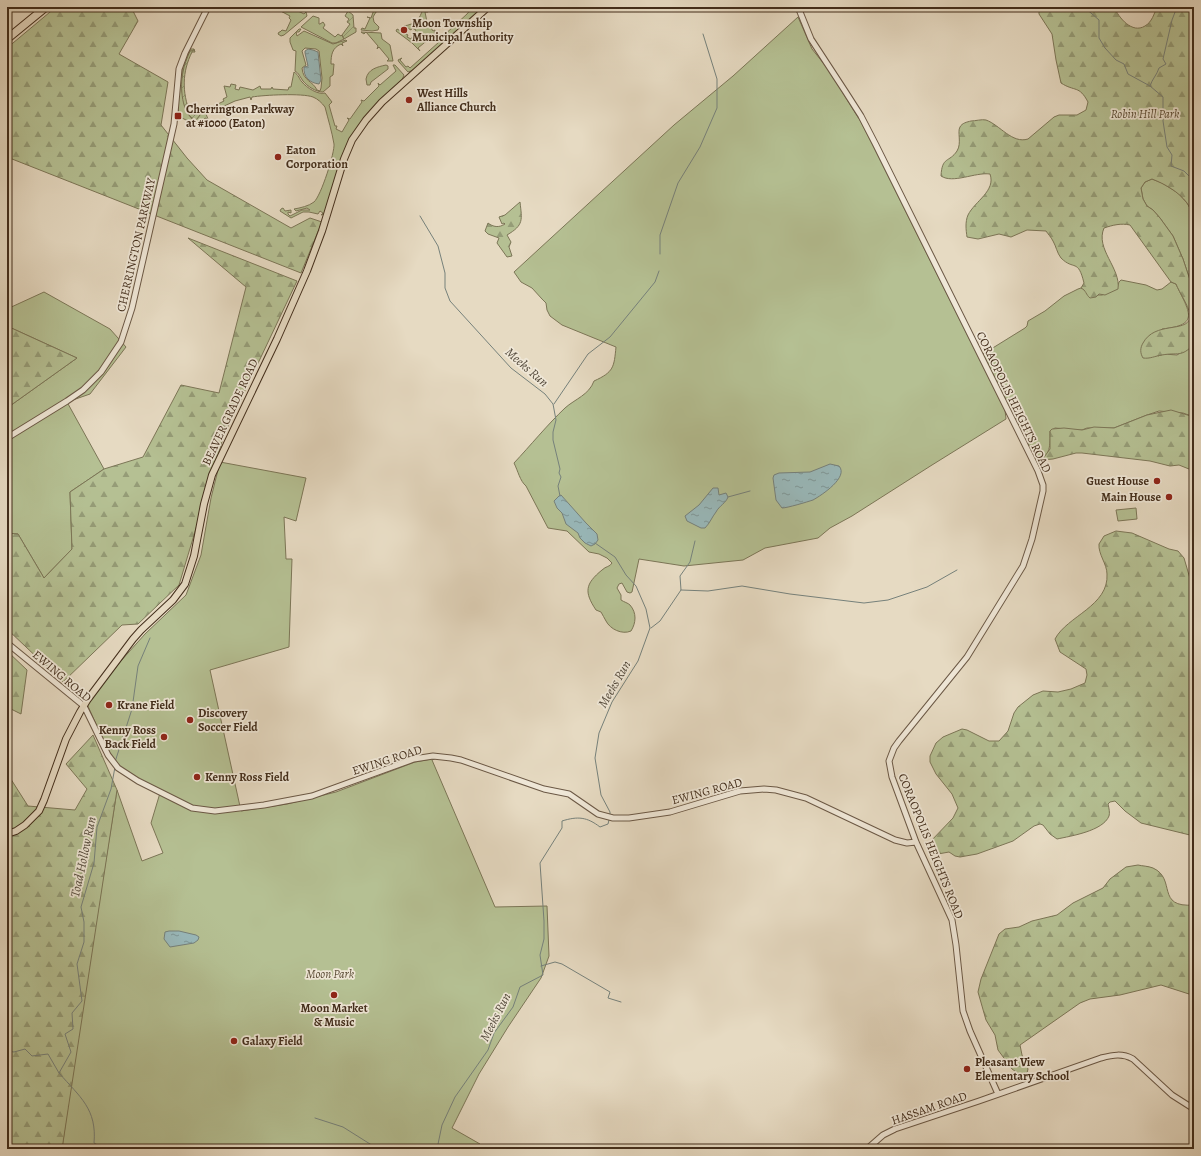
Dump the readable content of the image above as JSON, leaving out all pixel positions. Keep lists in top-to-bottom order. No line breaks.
{"streets":{"main road":["BEAVER GRADE ROAD"],"street":["CHERRINGTON PARKWAY","CORAOPOLIS HEIGHTS ROAD","EWING ROAD","HASSAM ROAD"]},"crossings":[["CORAOPOLIS HEIGHTS ROAD","EWING ROAD"],["CORAOPOLIS HEIGHTS ROAD","HASSAM ROAD"],["BEAVER GRADE ROAD","EWING ROAD"]],"water":["Meeks Run","Toad Hollow Run"],"parks":["Robin Hill Park","Moon Park"],"places":{"other":["Moon Township Municipal Authority","West Hills Alliance Church","Eaton Corporation","Guest House","Main House","Krane Field","Discovery Soccer Field","Kenny Ross Back Field","Kenny Ross Field","Moon Market & Music","Galaxy Field","Pleasant View Elementary School"],"transit":["Cherrington Parkway at #1000 (Eaton)"]}}
